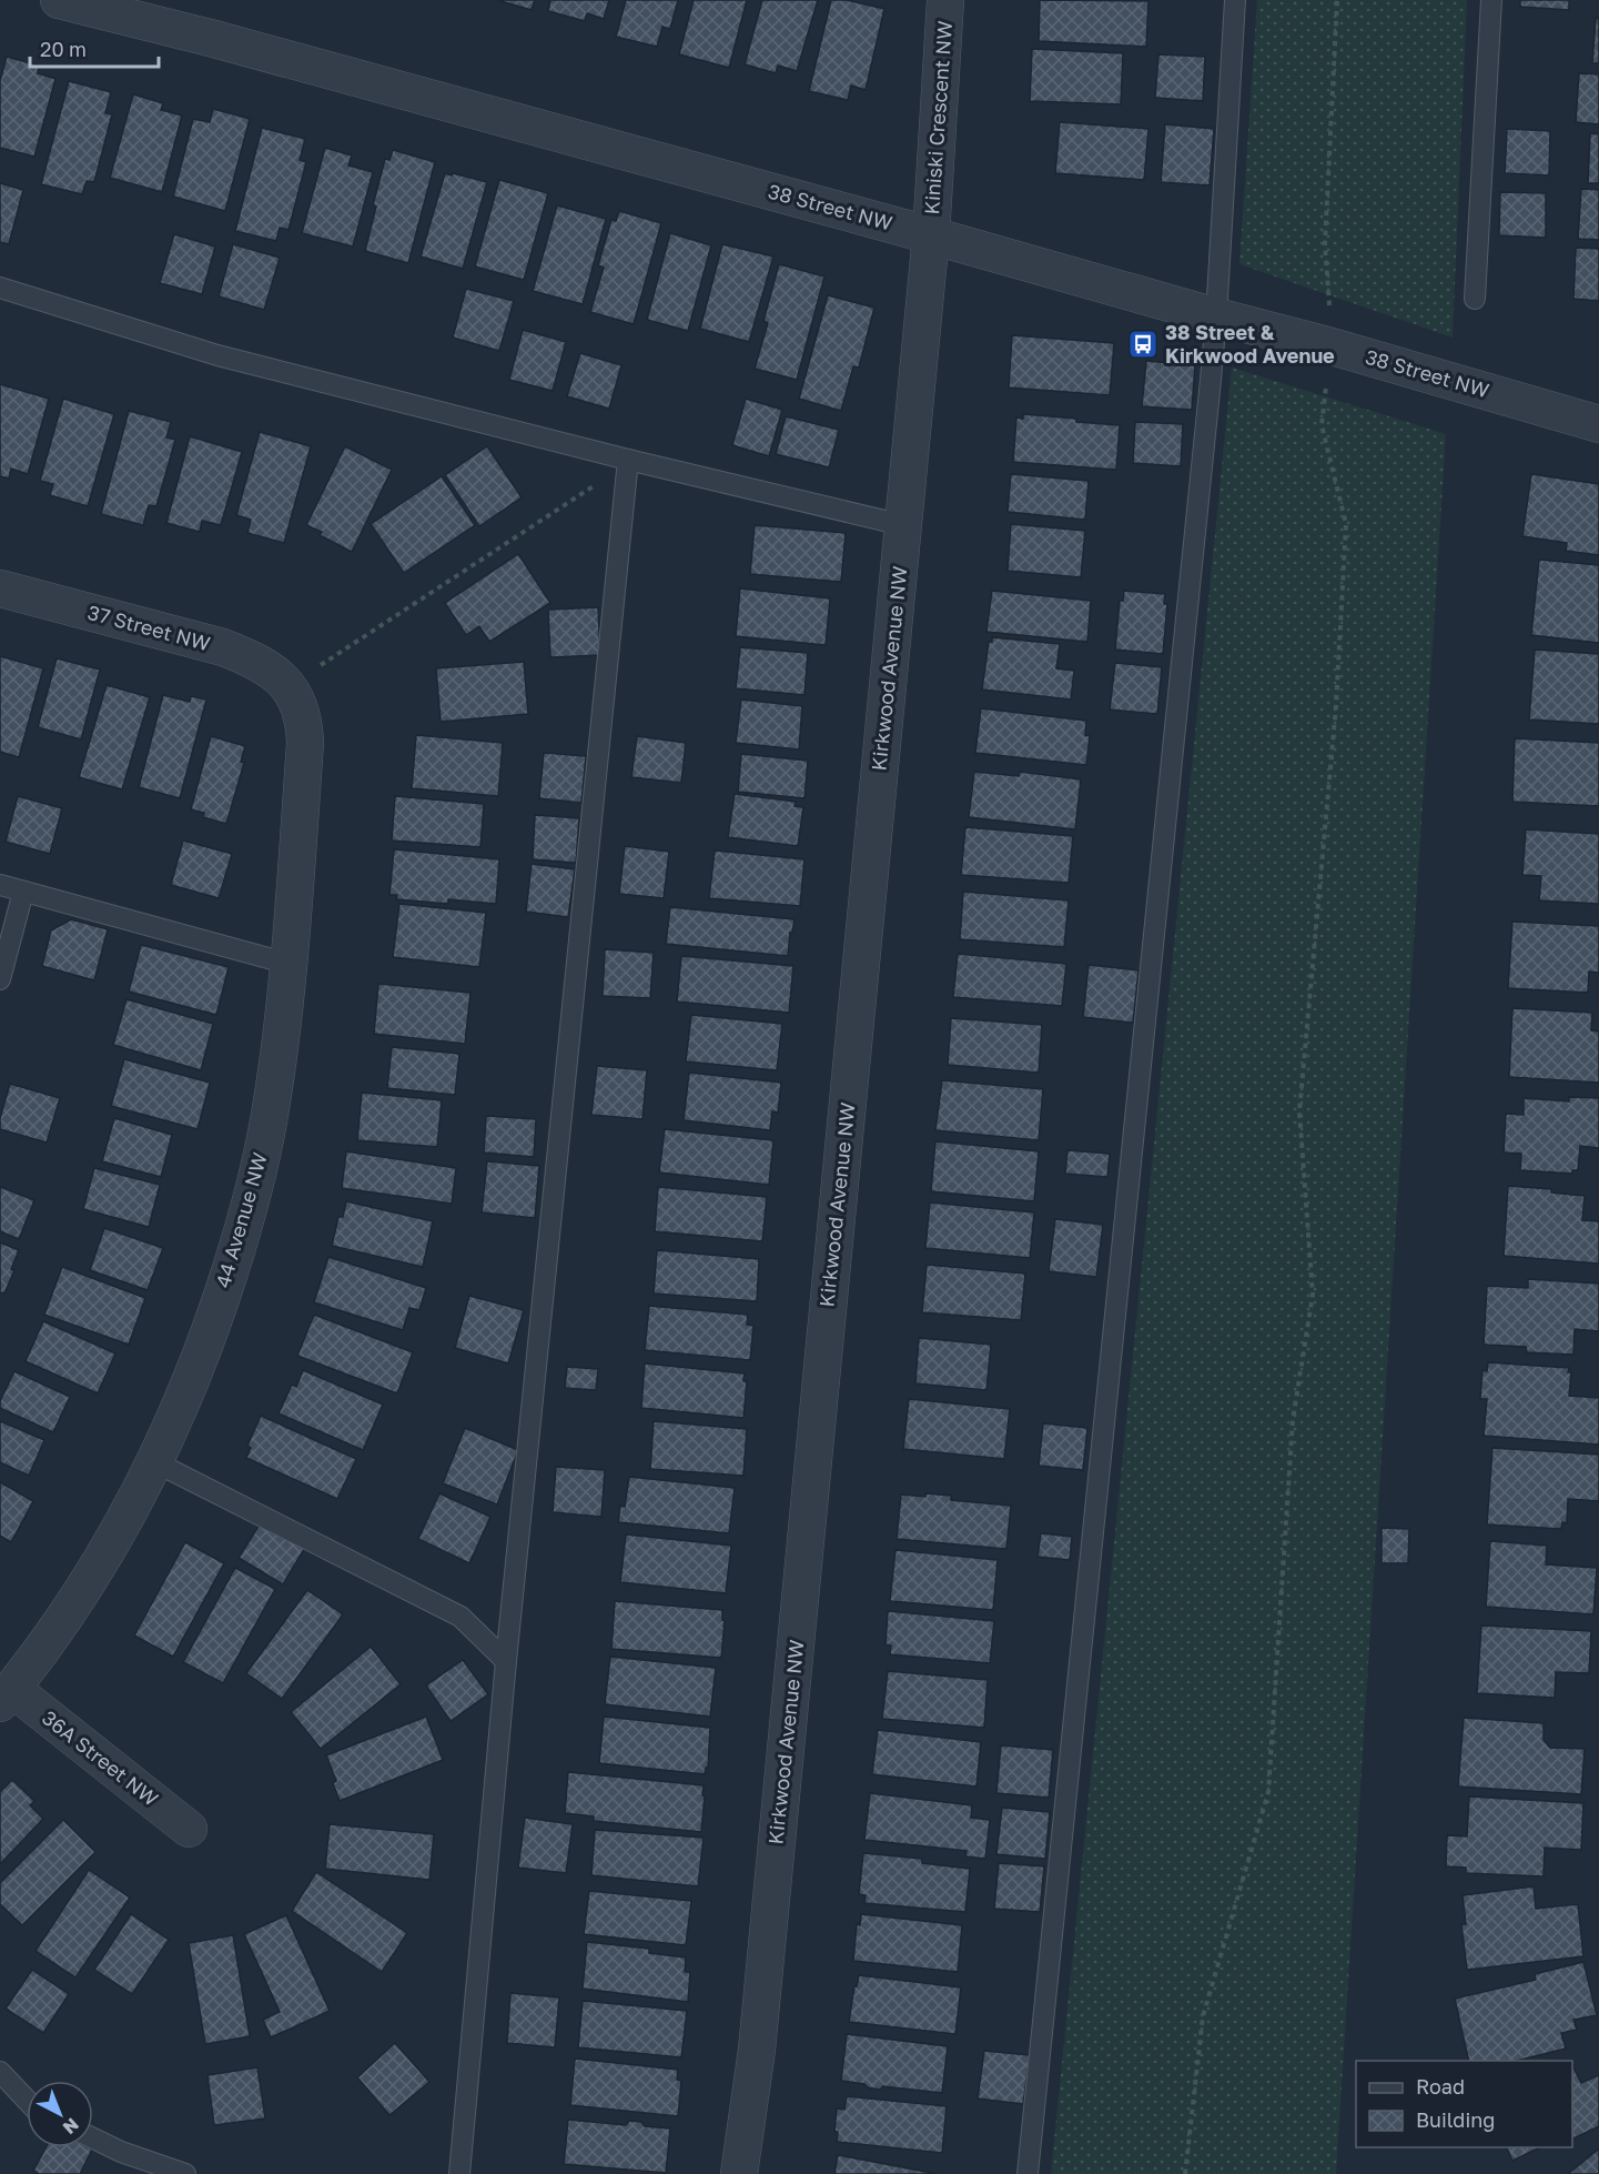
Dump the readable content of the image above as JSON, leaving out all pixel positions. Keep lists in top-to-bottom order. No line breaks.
{"streets":{"street":["Kiniski Crescent NW","38 Street NW","37 Street NW","Kirkwood Avenue NW","44 Avenue NW","36A Street NW"]},"crossings":[["Kiniski Crescent NW","38 Street NW"],["Kiniski Crescent NW","Kirkwood Avenue NW"],["38 Street NW","Kirkwood Avenue NW"],["37 Street NW","44 Avenue NW"],["44 Avenue NW","36A Street NW"]],"places":{"bus stop":["38 Street & Kirkwood Avenue"]},"legend":["Road","Building"],"scale_bar":"20 m","north":"bottom right"}
